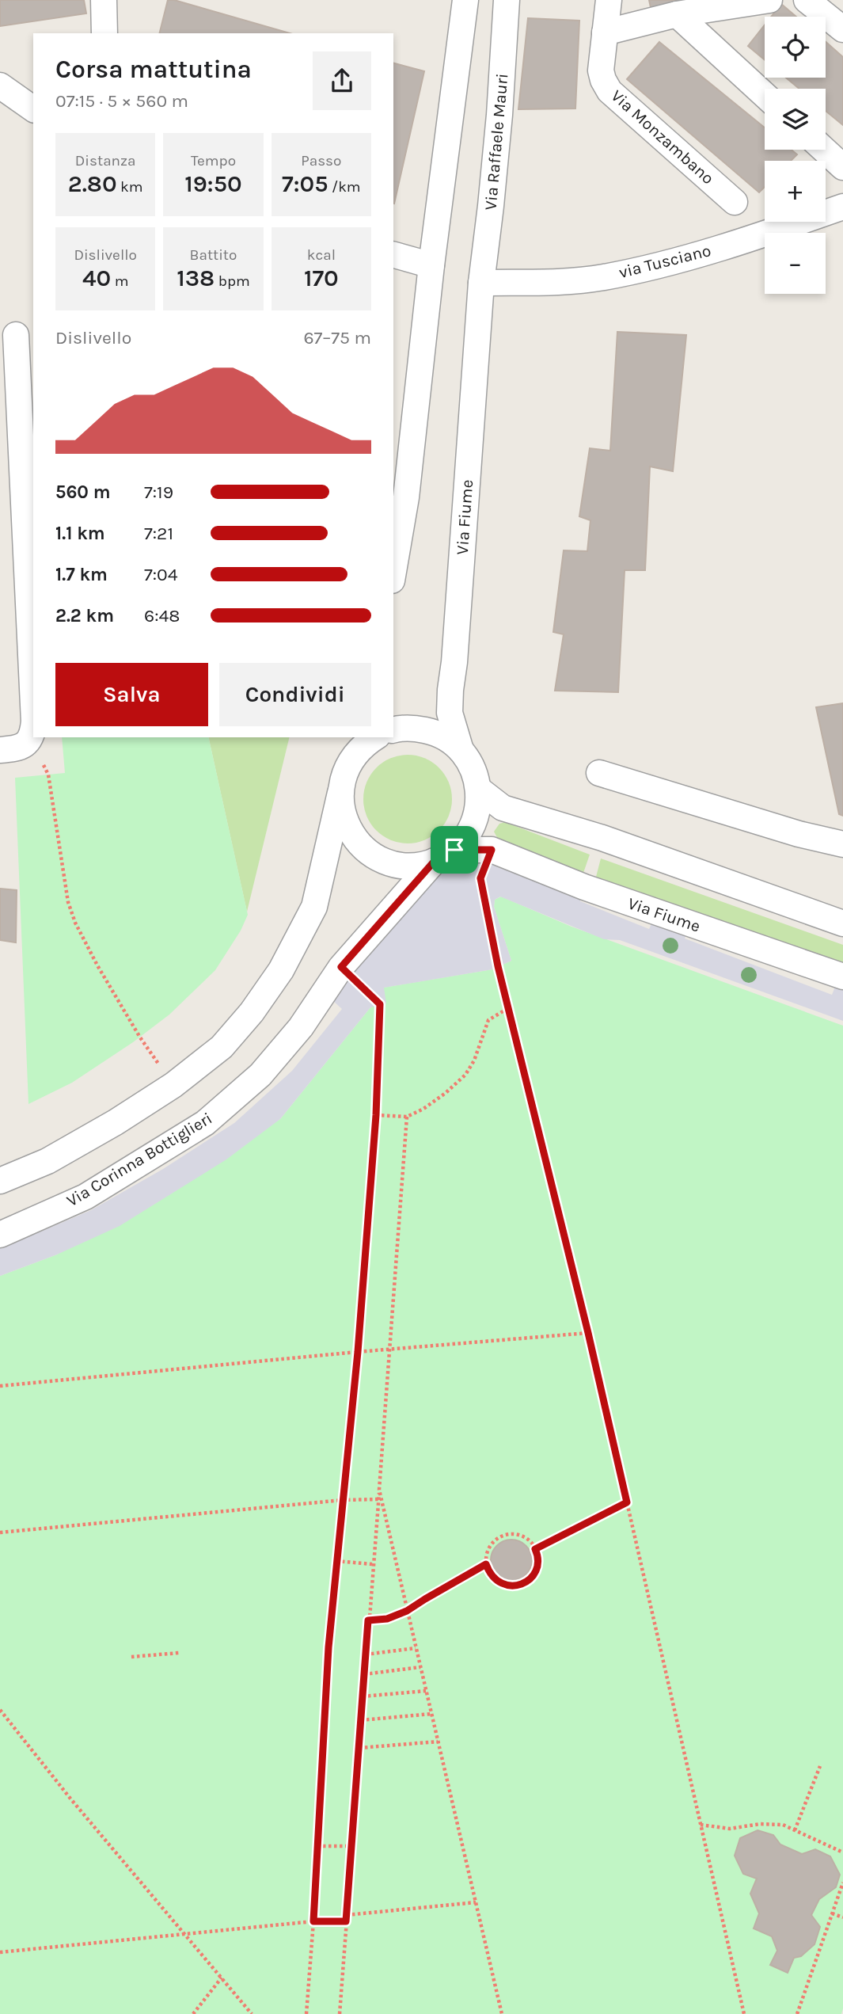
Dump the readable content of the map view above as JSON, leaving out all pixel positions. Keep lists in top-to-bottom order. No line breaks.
{"streets":{"street":["Via Monzambano","Via Raffaele Mauri","via Tusciano","Via Fiume","Via Corinna Bottiglieri"]},"crossings":[["Via Raffaele Mauri","via Tusciano"],["Via Raffaele Mauri","Via Fiume"],["via Tusciano","Via Fiume"],["Via Fiume","Via Corinna Bottiglieri"]],"page":{"map_buttons":["+","−"],"heading":["Corsa mattutina","07:15 · 5 × 560 m"],"stats":[["Distanza","2.80 km"],["Tempo","19:50"],["Passo","7:05 /km"],["Dislivello","40 m"],["Battito","138 bpm"],["kcal","170"]],"chart":["Dislivello","67–75 m"],"list":[{"name":"560 m","note":"7:19"},{"name":"1.1 km","note":"7:21"},{"name":"1.7 km","note":"7:04"},{"name":"2.2 km","note":"6:48"}],"buttons":["Salva","Condividi"]}}
